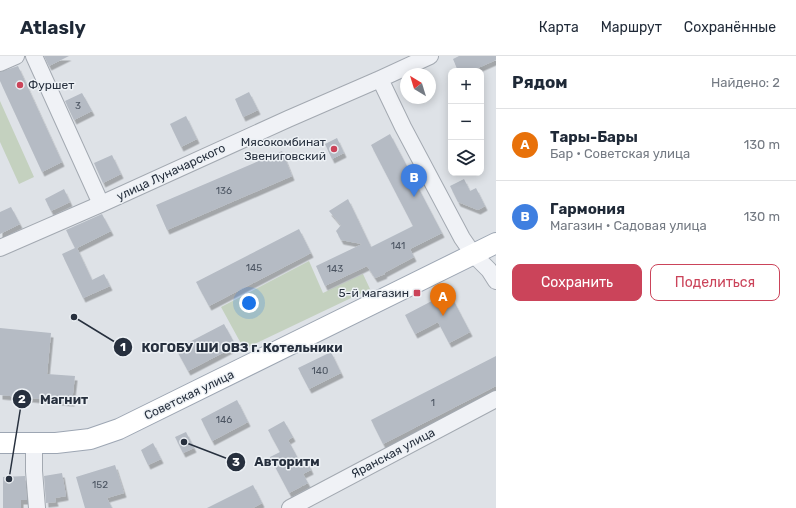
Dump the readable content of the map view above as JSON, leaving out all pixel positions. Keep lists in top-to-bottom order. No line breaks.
{"streets":{"main road":["Советская улица"],"street":["улица Луначарского","Яранская улица"]},"places":{"other":["Фуршет","Мясокомбинат Звениговский","КОГОБУ ШИ ОВЗ г. Котельники","Авторитм","Магнит"],"transit":["5-й магазин"]},"house_numbers":["3","136","141","145","143","140","1","146","152"],"north":"top left","page":{"header":"Atlasly","nav":["Карта","Маршрут","Сохранённые"],"heading":["Рядом","Найдено: 2"],"map_buttons":["+","−"],"list":[{"mark":"A","name":"Тары-Бары","note":"Бар · Советская улица","value":"130 m"},{"mark":"B","name":"Гармония","note":"Магазин · Садовая улица","value":"130 m"}],"pins":["B","A"],"buttons":["Сохранить","Поделиться"]}}
